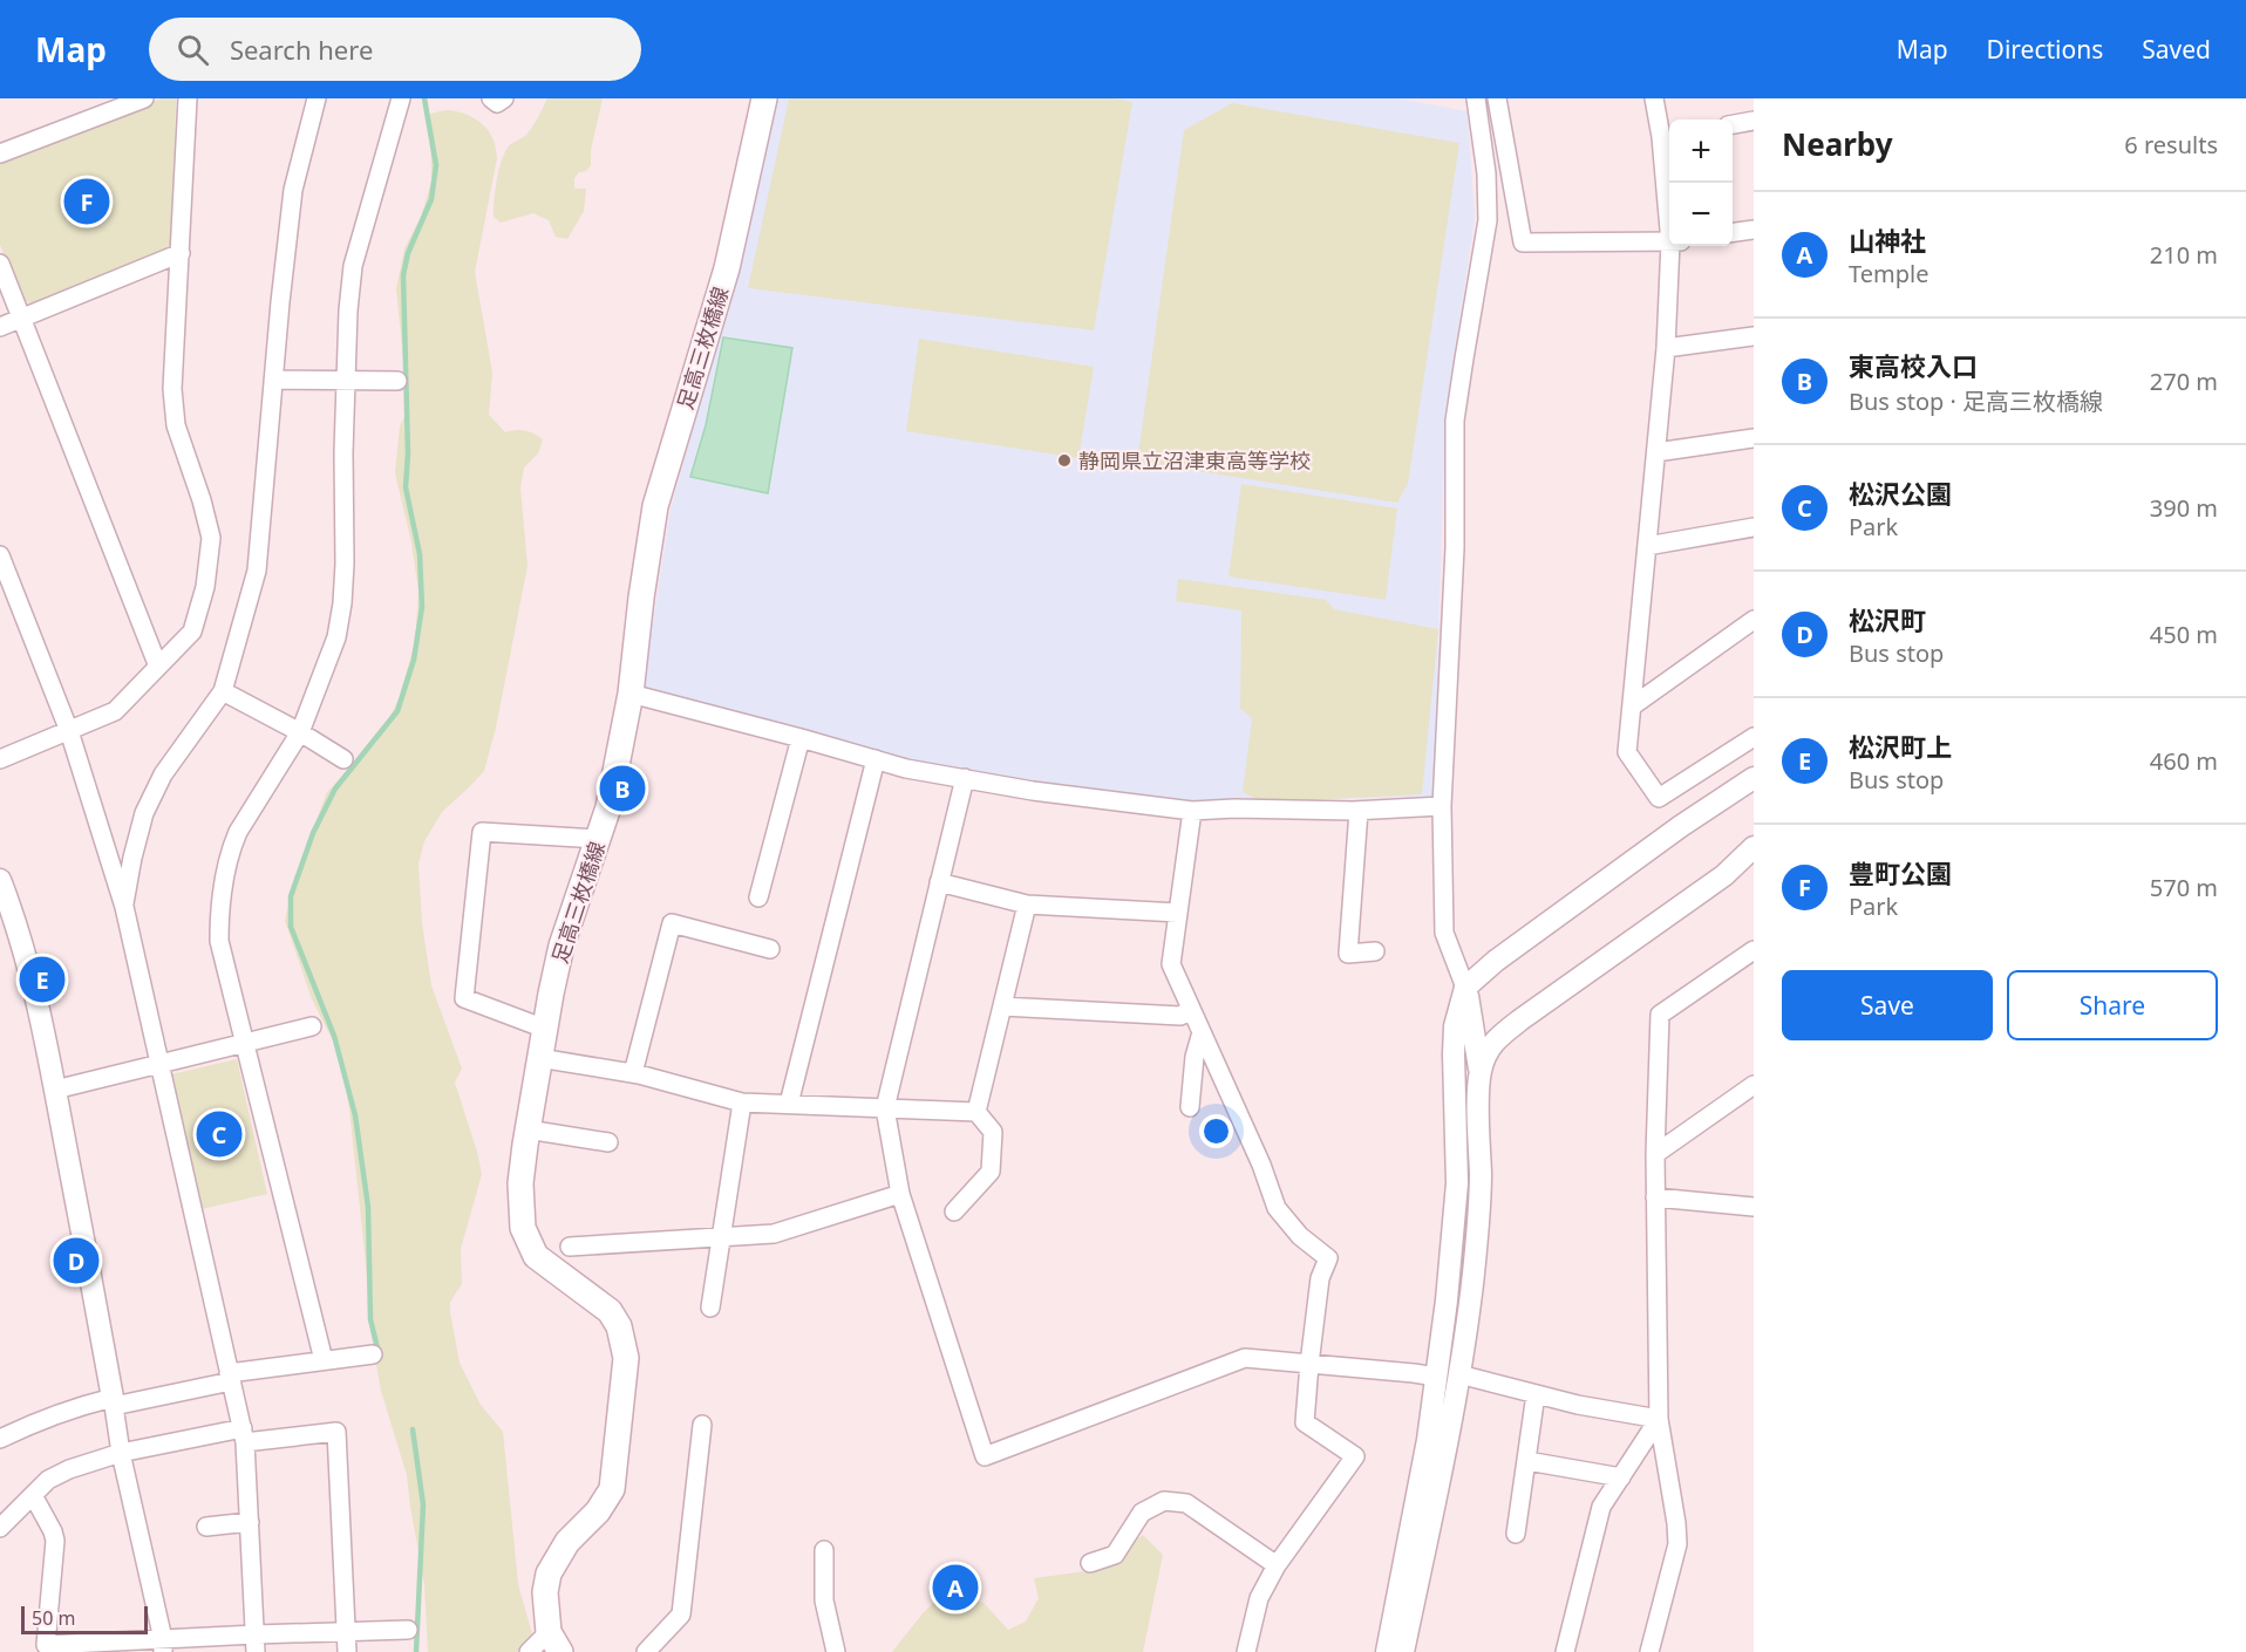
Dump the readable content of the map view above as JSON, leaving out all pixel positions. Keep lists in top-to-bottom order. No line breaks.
{"streets":{"main road":["足高三枚橋線"]},"places":["静岡県立沼津東高等学校"],"scale_bar":"50 m","page":{"header":"Map","search":"Search here","nav":["Map","Directions","Saved"],"heading":["Nearby","6 results"],"map_buttons":["+","−"],"pins":["F","B","E","C","D","A"],"list":[{"mark":"A","name":"山神社","note":"Temple","value":"210 m"},{"mark":"B","name":"東高校入口","note":"Bus stop · 足高三枚橋線","value":"270 m"},{"mark":"C","name":"松沢公園","note":"Park","value":"390 m"},{"mark":"D","name":"松沢町","note":"Bus stop","value":"450 m"},{"mark":"E","name":"松沢町上","note":"Bus stop","value":"460 m"},{"mark":"F","name":"豊町公園","note":"Park","value":"570 m"}],"buttons":["Save","Share"],"scale":"50 m"}}
